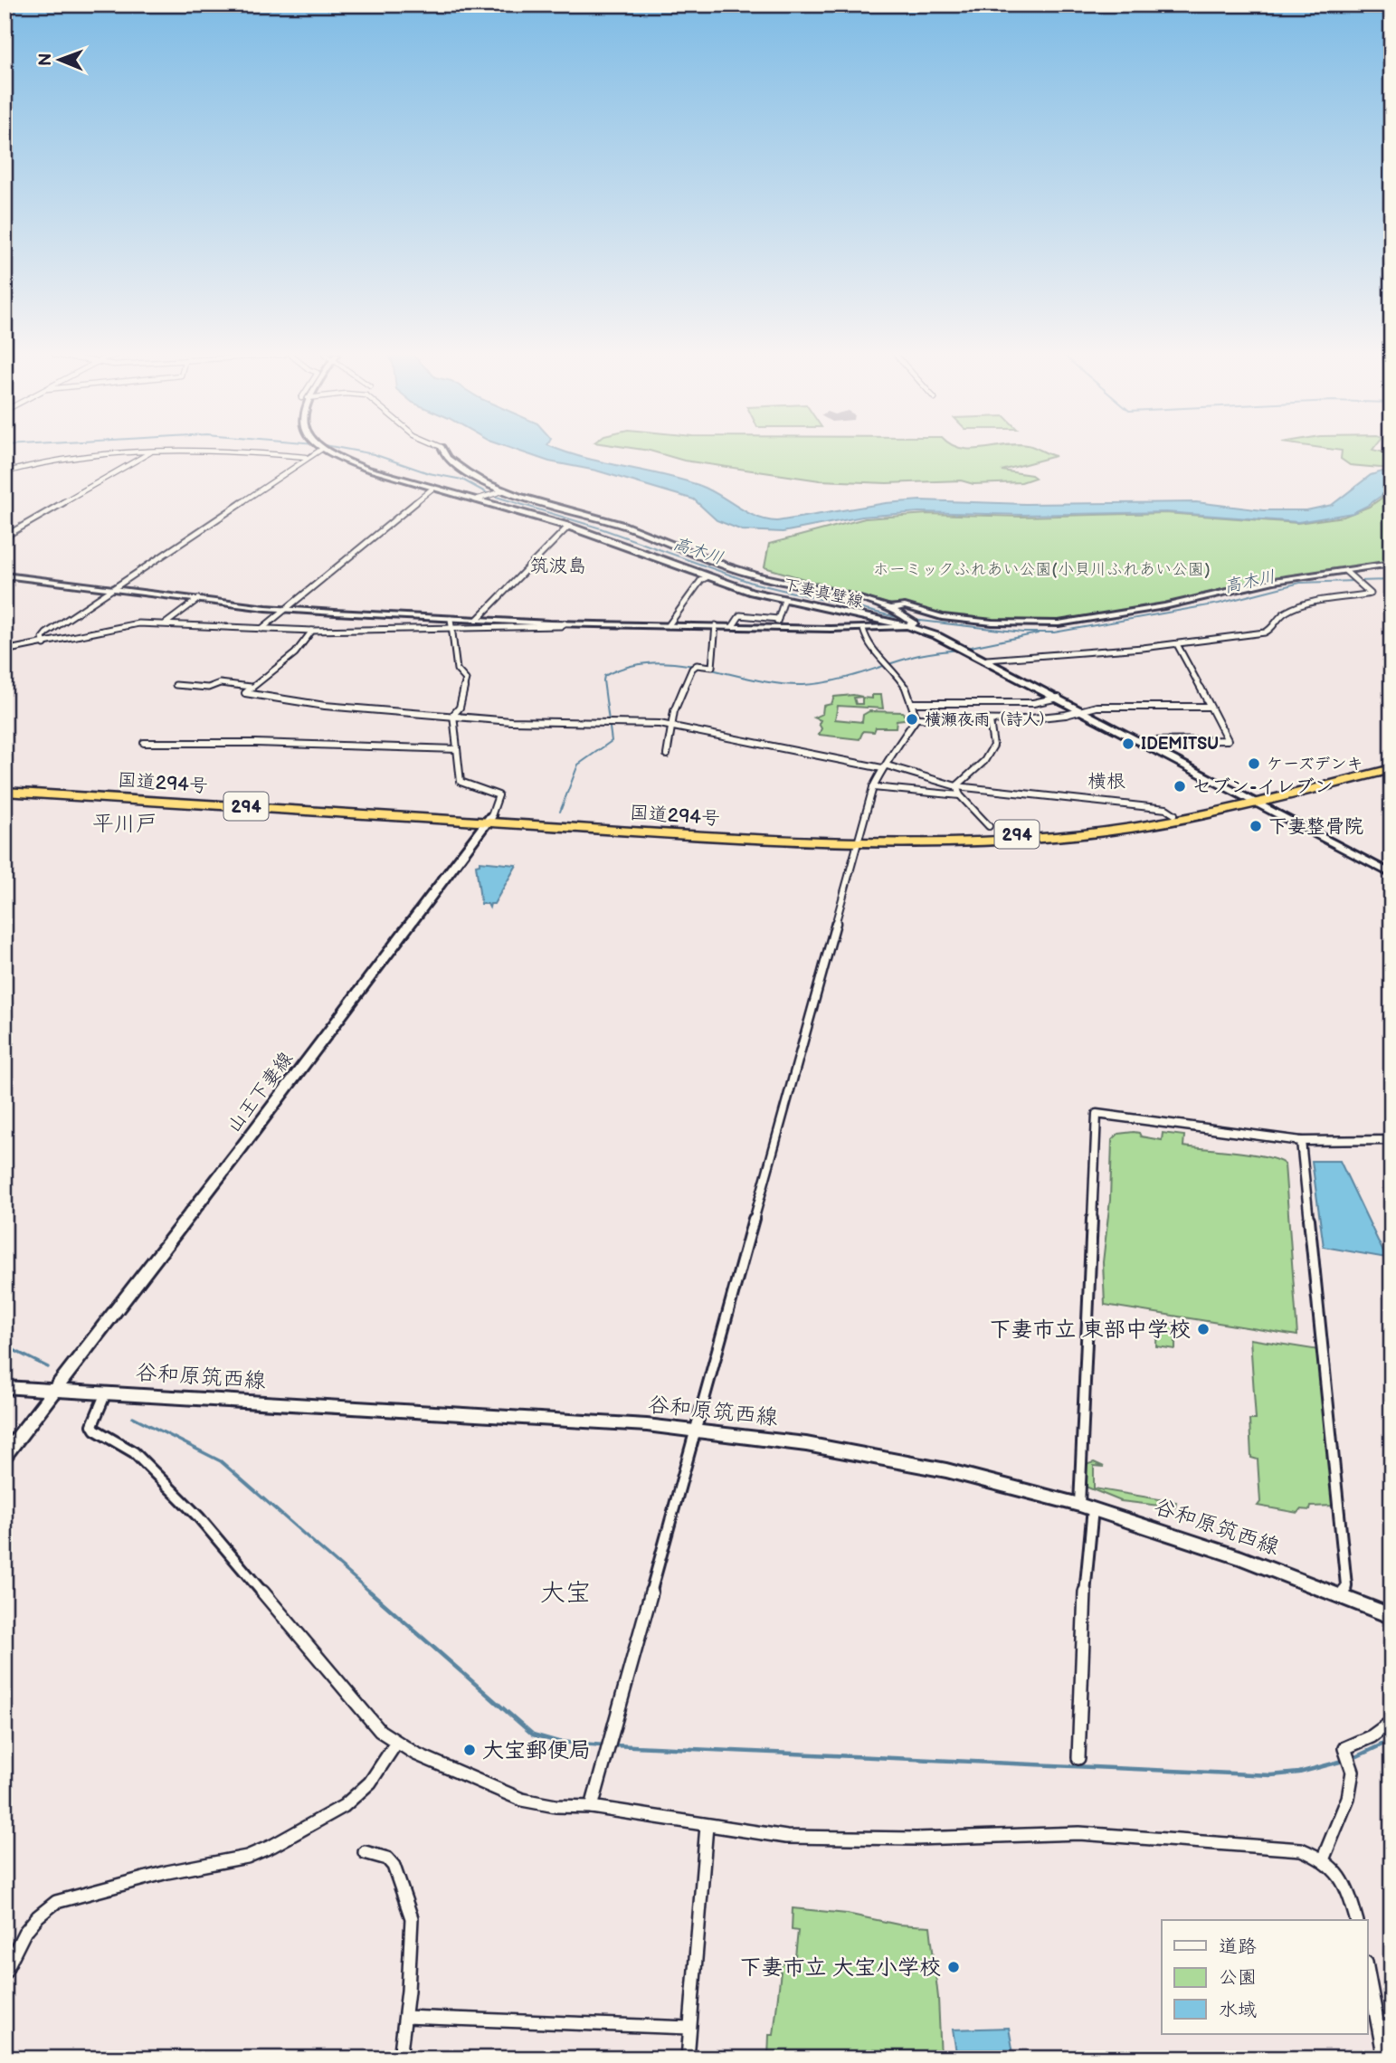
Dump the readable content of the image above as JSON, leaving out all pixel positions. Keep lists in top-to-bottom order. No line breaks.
{"streets":{"highway":["国道294号","294"],"main road":["下妻真壁線"],"street":["山王下妻線","谷和原筑西線"]},"crossings":[["下妻真壁線","国道294号"],["下妻真壁線","294"],["国道294号","294"],["国道294号","山王下妻線"],["山王下妻線","谷和原筑西線"]],"districts":["筑波島","横根","平川戸","大宝"],"water":["高木川"],"parks":["ホーミックふれあい公園(小貝川ふれあい公園)"],"places":["横瀬夜雨（詩人）","IDEMITSU","ケーズデンキ","セブン-イレブン","下妻整骨院","下妻市立 東部中学校","大宝郵便局","下妻市立 大宝小学校"],"legend":["道路","公園","水域"],"north":"left"}
